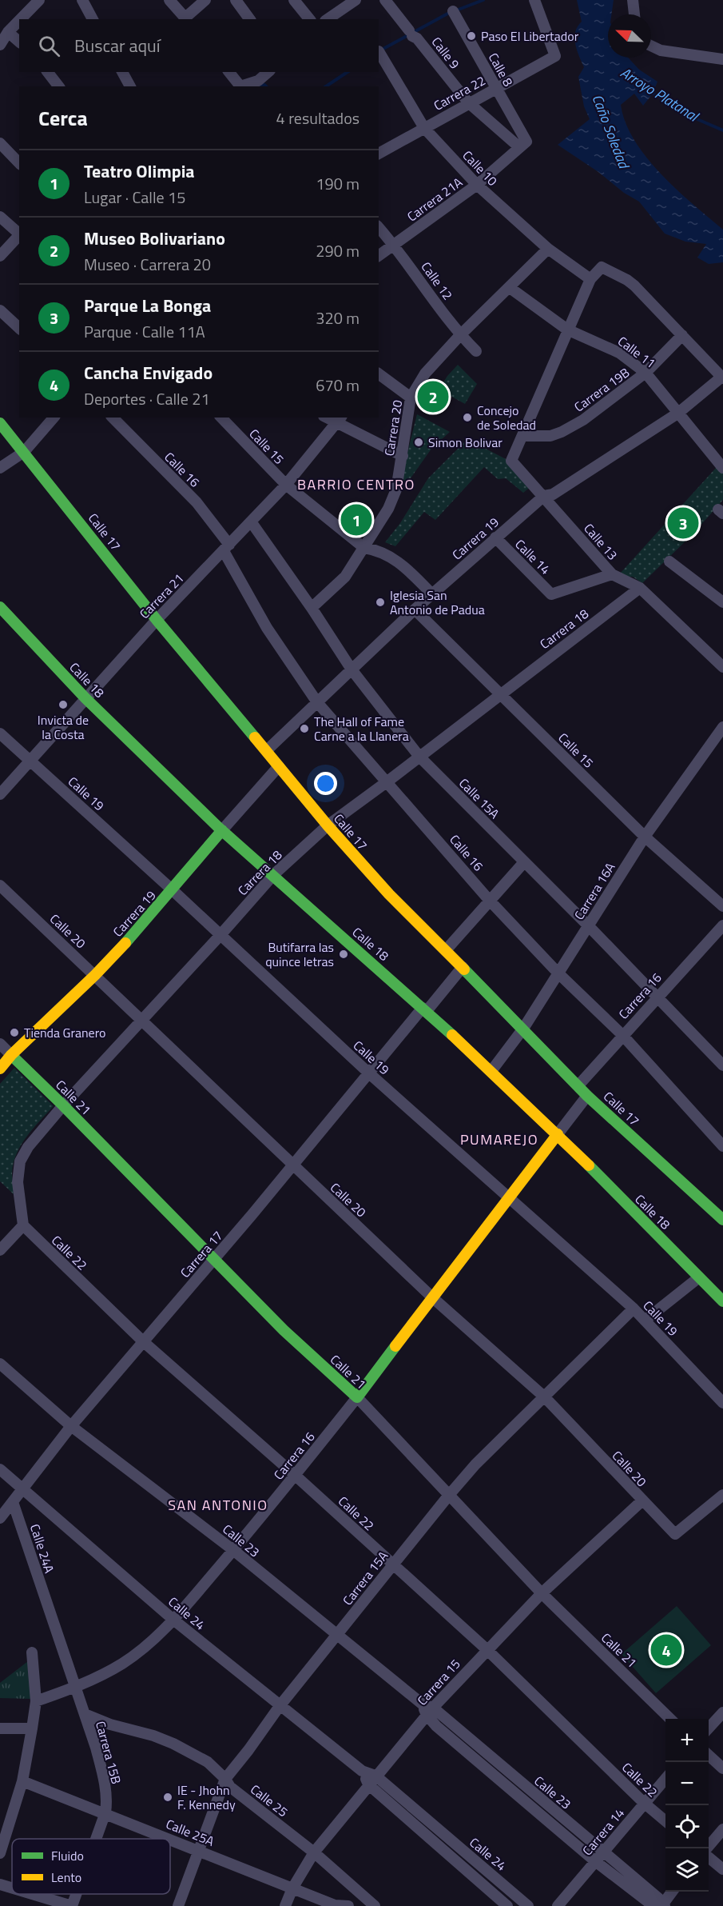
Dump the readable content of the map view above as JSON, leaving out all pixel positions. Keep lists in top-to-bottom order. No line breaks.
{"streets":{"street":["Calle 9","Calle 8","Carrera 22","Calle 10","Carrera 21A","Calle 12","Calle 11","Carrera 19B","Carrera 20","Calle 15","Calle 16","Calle 17","Carrera 19","Calle 13","Calle 14","Carrera 21","Carrera 18","Calle 18","Calle 19","Calle 15A","Carrera 16A","Calle 20","Carrera 16","Calle 21","Calle 22","Carrera 17","Calle 23","Calle 24A","Carrera 15A","Calle 24","Carrera 15","Carrera 15B","Calle 25","Carrera 14","Calle 25A"]},"crossings":[["Calle 9","Calle 8"],["Calle 9","Carrera 22"],["Calle 9","Carrera 21A"],["Calle 8","Carrera 22"],["Calle 8","Carrera 21A"],["Carrera 22","Calle 10"],["Calle 10","Carrera 21A"],["Calle 10","Carrera 20"],["Carrera 21A","Calle 12"],["Calle 12","Carrera 20"],["Calle 11","Carrera 19B"],["Calle 11","Carrera 20"],["Calle 11","Carrera 19"],["Carrera 19B","Calle 13"],["Carrera 20","Calle 15"],["Carrera 20","Calle 15A"],["Calle 15","Carrera 19"],["Calle 15","Carrera 21"],["Calle 15","Carrera 18"],["Calle 15","Carrera 16A"],["Calle 16","Carrera 19"],["Calle 16","Carrera 21"],["Calle 16","Carrera 18"],["Calle 16","Carrera 16A"],["Calle 16","Carrera 16"],["Calle 17","Carrera 19"],["Calle 17","Carrera 21"],["Calle 17","Carrera 18"],["Calle 17","Carrera 16A"],["Calle 17","Carrera 16"],["Calle 17","Carrera 17"],["Carrera 19","Calle 13"],["Carrera 19","Calle 14"],["Carrera 19","Calle 18"],["Carrera 19","Calle 19"],["Carrera 19","Calle 15A"],["Carrera 19","Calle 20"],["Carrera 19","Calle 21"],["Calle 13","Calle 14"],["Calle 13","Carrera 18"],["Carrera 21","Calle 18"],["Carrera 21","Calle 19"],["Carrera 21","Calle 15A"],["Carrera 18","Calle 18"],["Carrera 18","Calle 19"],["Carrera 18","Calle 15A"],["Carrera 18","Calle 20"],["Carrera 18","Calle 21"],["Carrera 18","Calle 22"],["Calle 18","Carrera 16A"],["Calle 18","Carrera 16"],["Calle 18","Carrera 17"],["Calle 19","Carrera 16"],["Calle 19","Carrera 17"],["Calle 19","Carrera 15A"],["Calle 15A","Carrera 16A"],["Calle 15A","Carrera 16"],["Calle 20","Carrera 16"],["Calle 20","Carrera 17"],["Calle 20","Carrera 15A"],["Calle 20","Carrera 15"],["Carrera 16","Calle 21"],["Carrera 16","Calle 22"],["Carrera 16","Calle 23"],["Carrera 16","Calle 24A"],["Carrera 16","Calle 24"],["Carrera 16","Carrera 15B"],["Calle 21","Carrera 17"],["Calle 21","Carrera 15A"],["Calle 21","Carrera 15"],["Calle 22","Carrera 17"],["Calle 22","Carrera 15A"],["Calle 22","Carrera 15"],["Calle 22","Carrera 14"],["Carrera 17","Calle 23"],["Carrera 17","Calle 24A"],["Carrera 17","Calle 24"],["Calle 23","Carrera 15A"],["Calle 23","Carrera 15"],["Calle 23","Carrera 14"],["Calle 24A","Carrera 15B"],["Carrera 15A","Calle 24"],["Carrera 15A","Calle 25"],["Carrera 15A","Calle 25A"],["Calle 24","Carrera 15"],["Carrera 15","Calle 25"],["Carrera 15","Calle 25A"],["Carrera 15B","Calle 25"],["Carrera 15B","Calle 25A"]],"districts":["BARRIO CENTRO","PUMAREJO","SAN ANTONIO"],"water":["Arroyo Platanal","Caño Soledad"],"places":["Paso El Libertador","Concejo de Soledad","Simon Bolivar","Iglesia San Antonio de Padua","Invicta de la Costa","The Hall of Fame Carne a la Llanera","Butifarra las quince letras","Tienda Granero","IE - Jhohn F. Kennedy"],"legend":["Fluido","Lento"],"north":"top left","page":{"search":"Buscar aquí","heading":["Cerca","4 resultados"],"list":[{"mark":"1","name":"Teatro Olimpia","note":"Lugar · Calle 15","value":"190 m"},{"mark":"2","name":"Museo Bolivariano","note":"Museo · Carrera 20","value":"290 m"},{"mark":"3","name":"Parque La Bonga","note":"Parque · Calle 11A","value":"320 m"},{"mark":"4","name":"Cancha Envigado","note":"Deportes · Calle 21","value":"670 m"}],"pins":["2","1","3","4"],"map_buttons":["+","−"]}}
